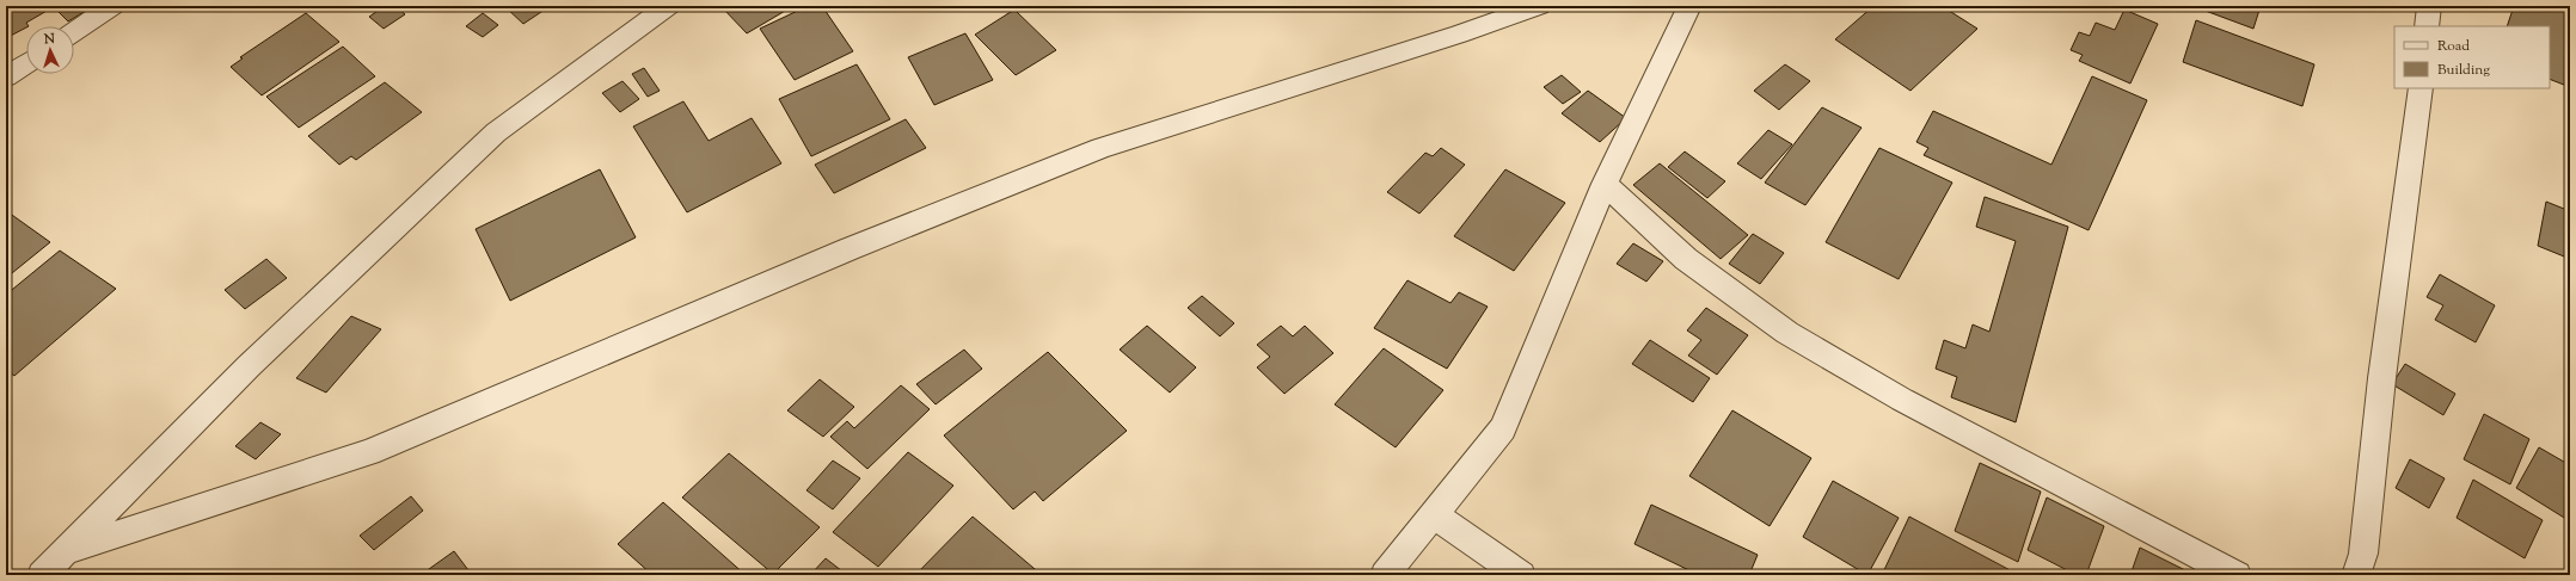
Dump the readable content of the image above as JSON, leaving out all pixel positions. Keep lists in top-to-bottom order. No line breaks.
{"legend":["Road","Building"],"north":"top"}
